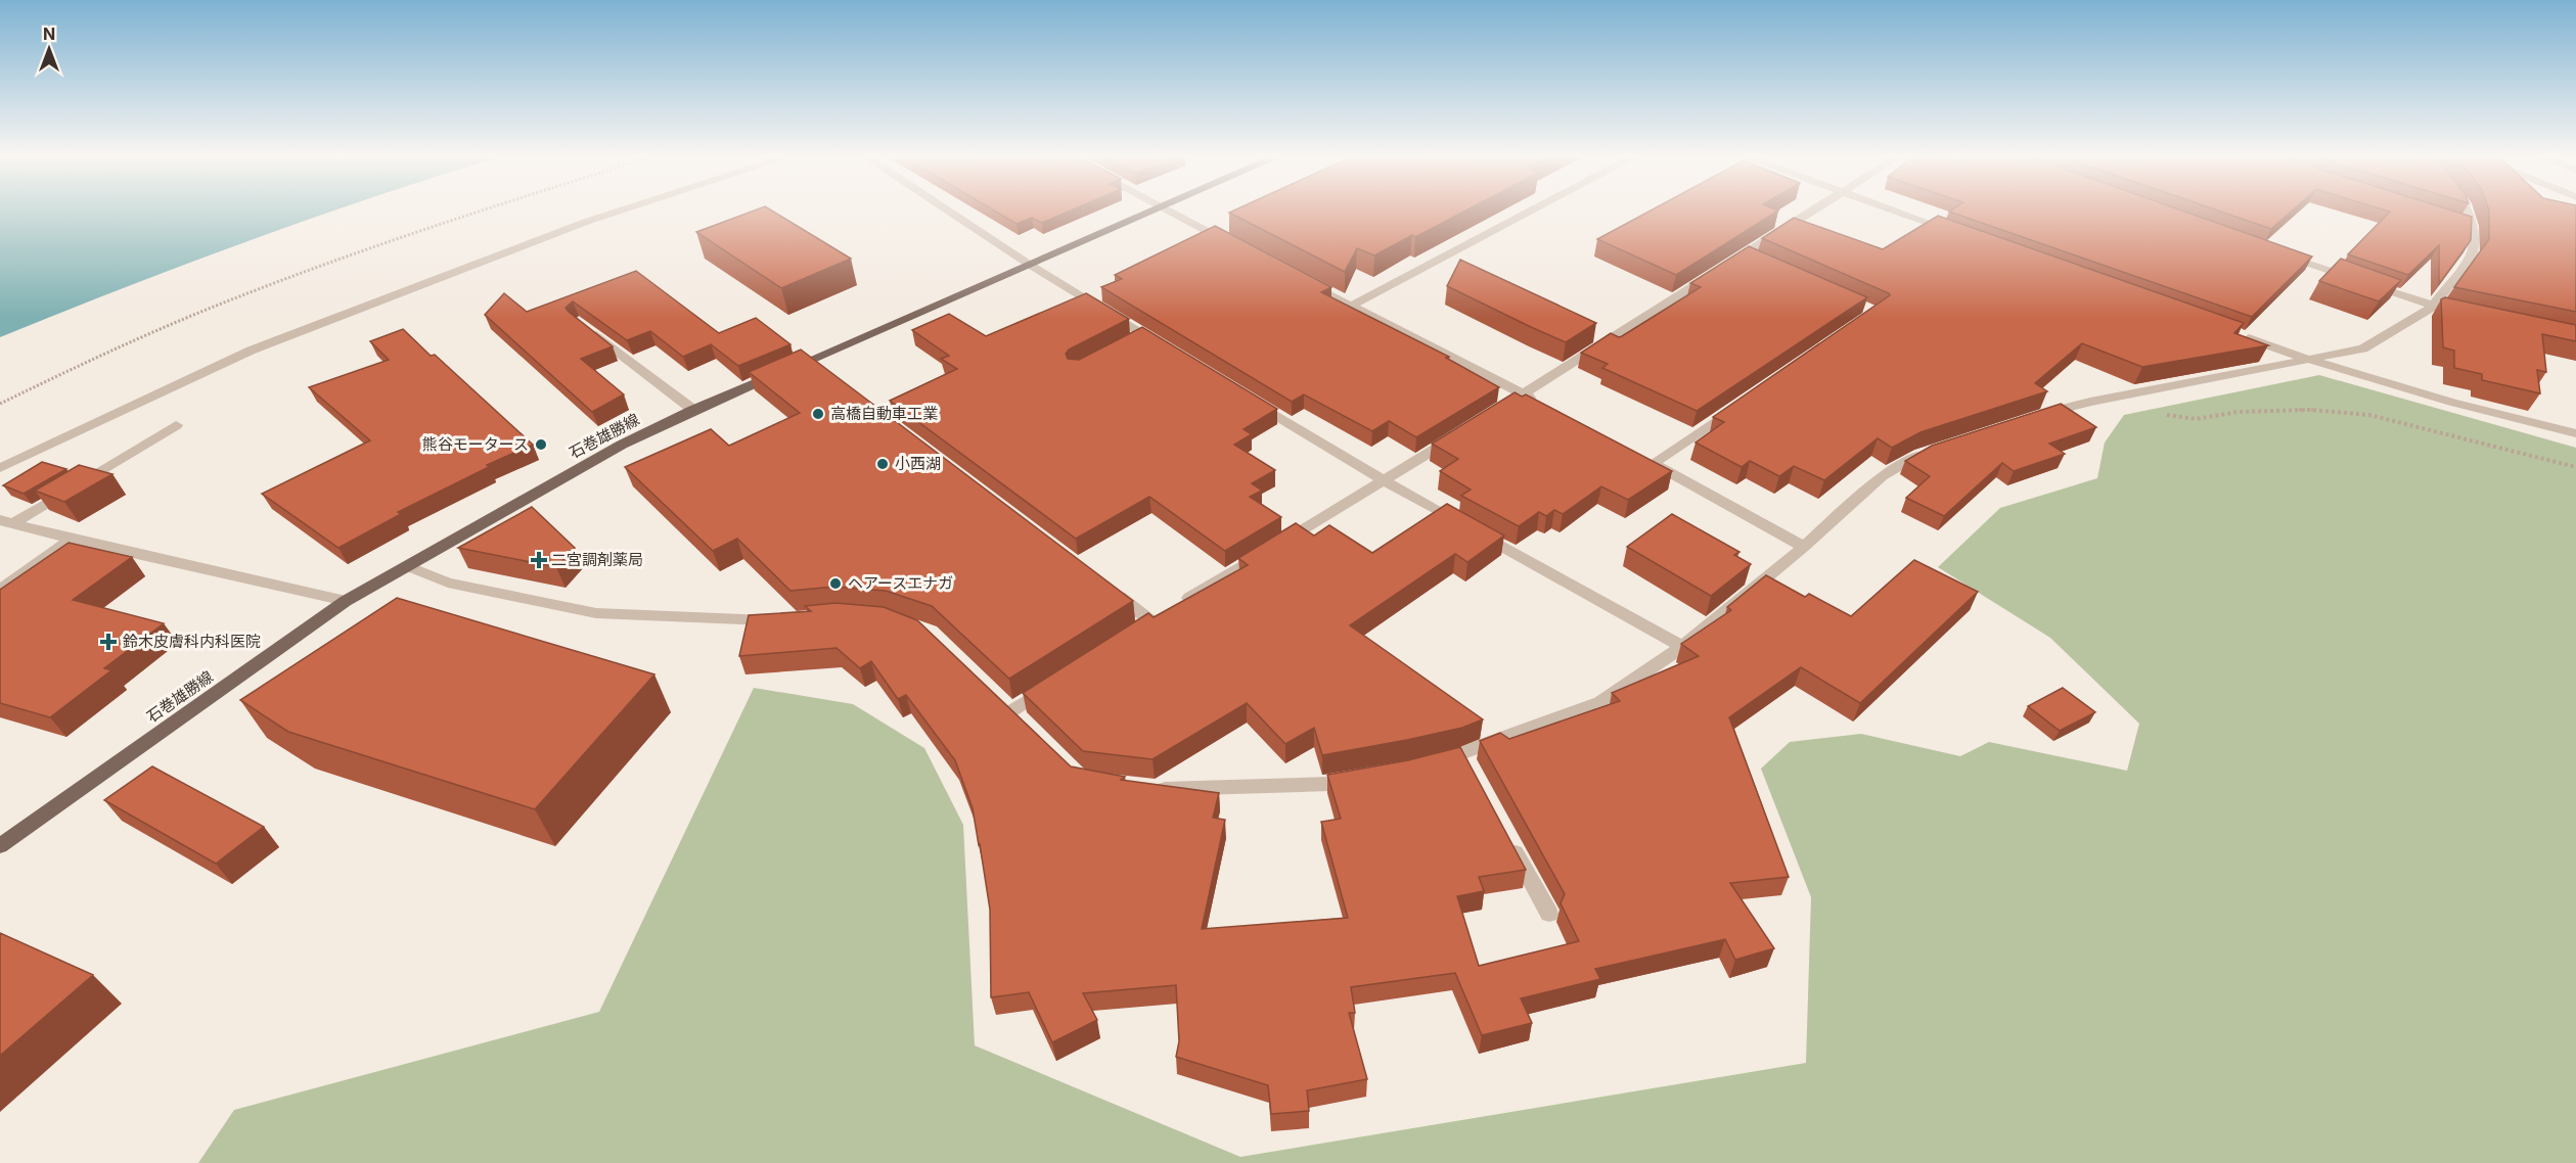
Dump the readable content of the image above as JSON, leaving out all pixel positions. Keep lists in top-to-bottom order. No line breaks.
{"streets":{"main road":["石巻雄勝線"]},"places":{"other":["高橋自動車工業","熊谷モータース","小西湖","ヘアースエナガ"],"health":["二宮調剤薬局","鈴木皮膚科内科医院"]},"north":"top"}
